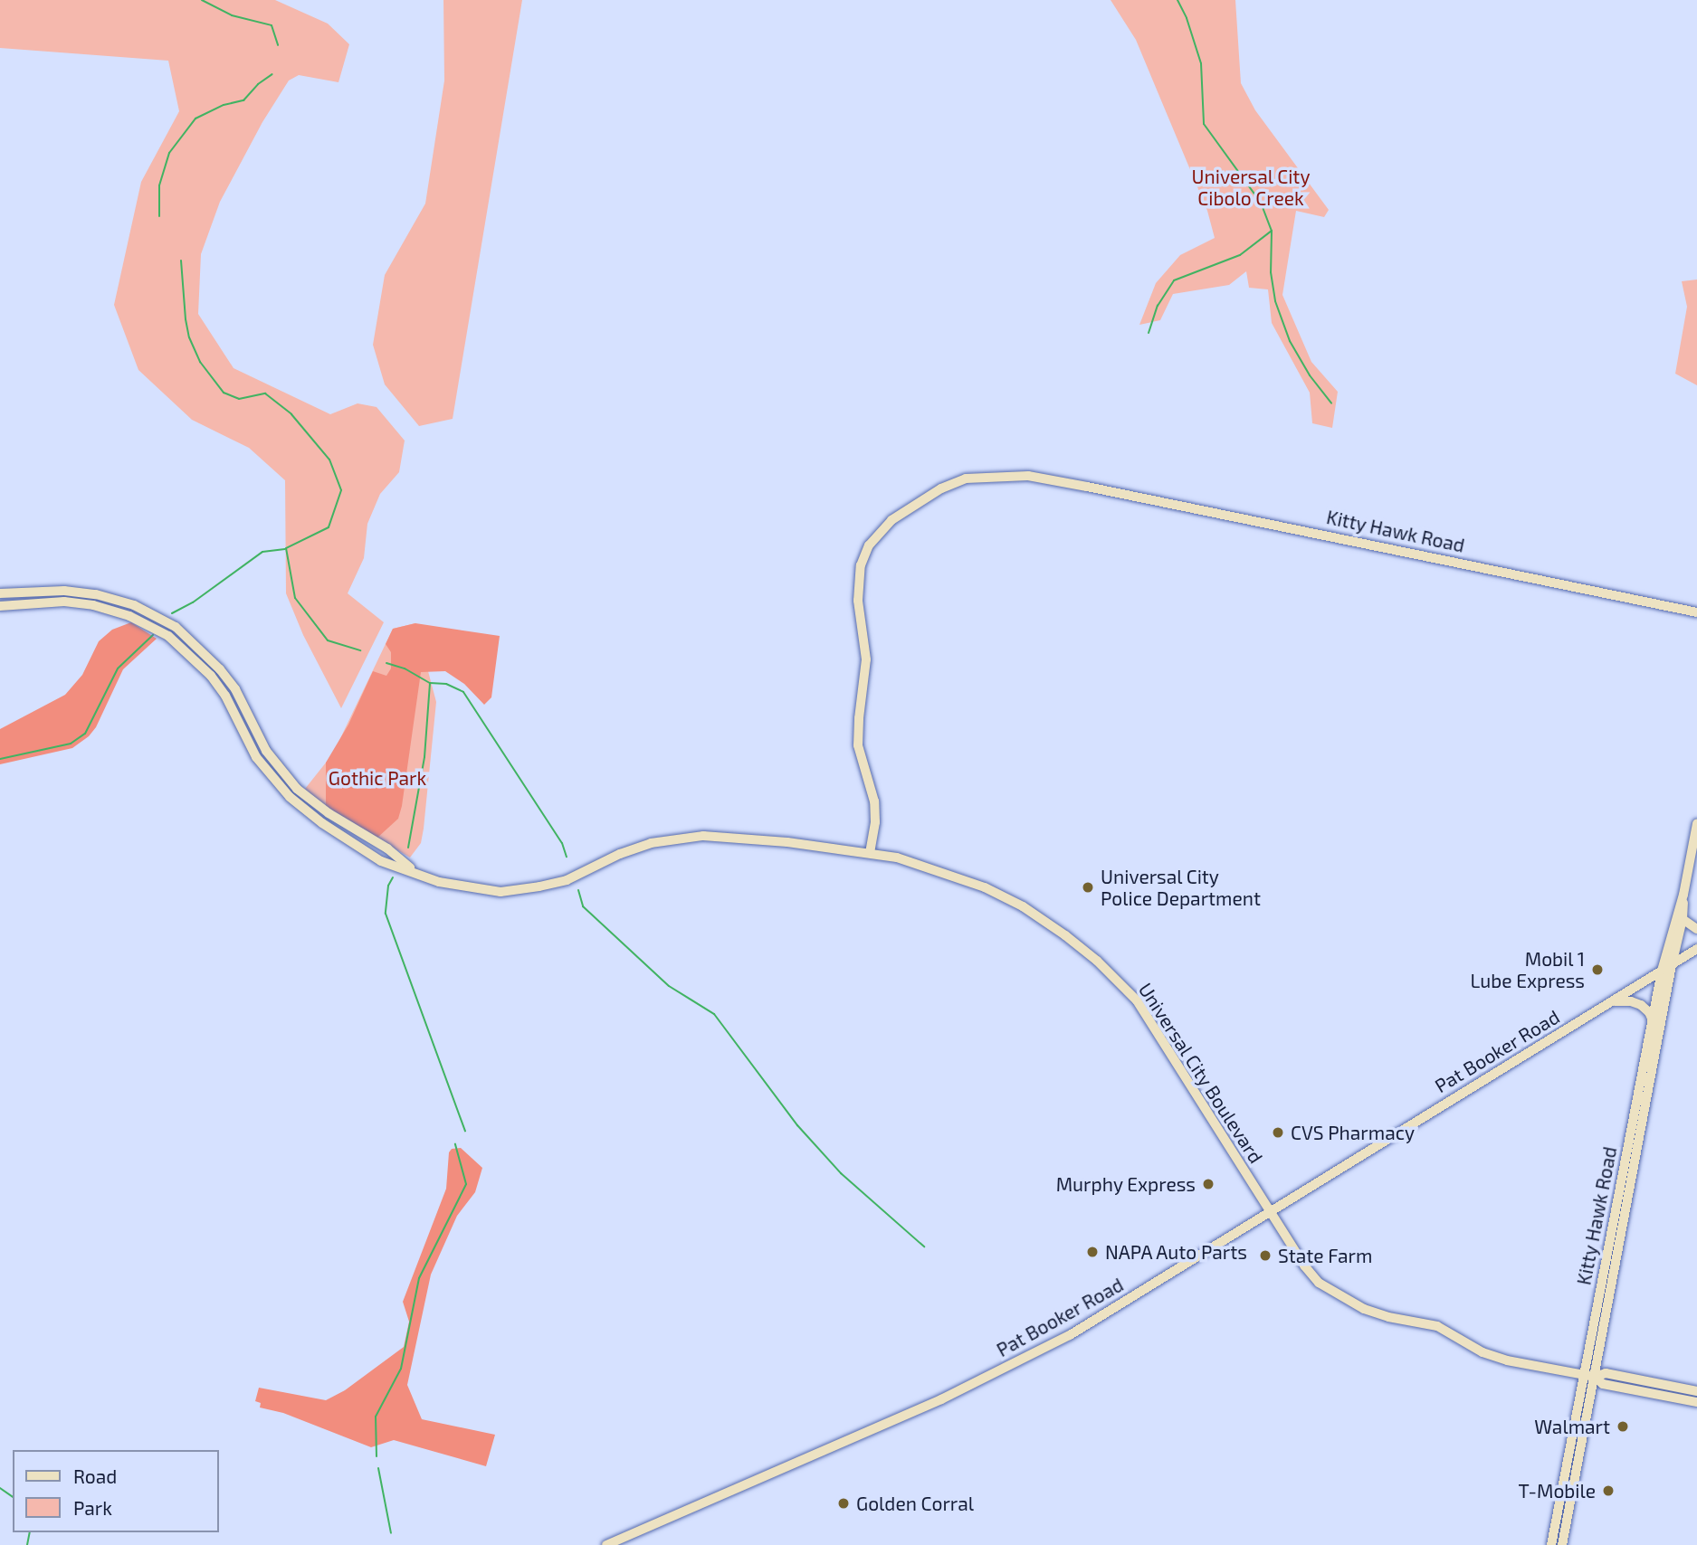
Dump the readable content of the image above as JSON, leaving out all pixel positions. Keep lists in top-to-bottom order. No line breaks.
{"streets":{"street":["Kitty Hawk Road","Pat Booker Road","Universal City Boulevard"]},"crossings":[["Kitty Hawk Road","Pat Booker Road"],["Kitty Hawk Road","Universal City Boulevard"],["Pat Booker Road","Universal City Boulevard"]],"parks":["Universal City Cibolo Creek","Gothic Park"],"places":["Universal City Police Department","Mobil 1 Lube Express","CVS Pharmacy","Murphy Express","NAPA Auto Parts","State Farm","Walmart","T-Mobile","Golden Corral"],"legend":["Road","Park"]}
